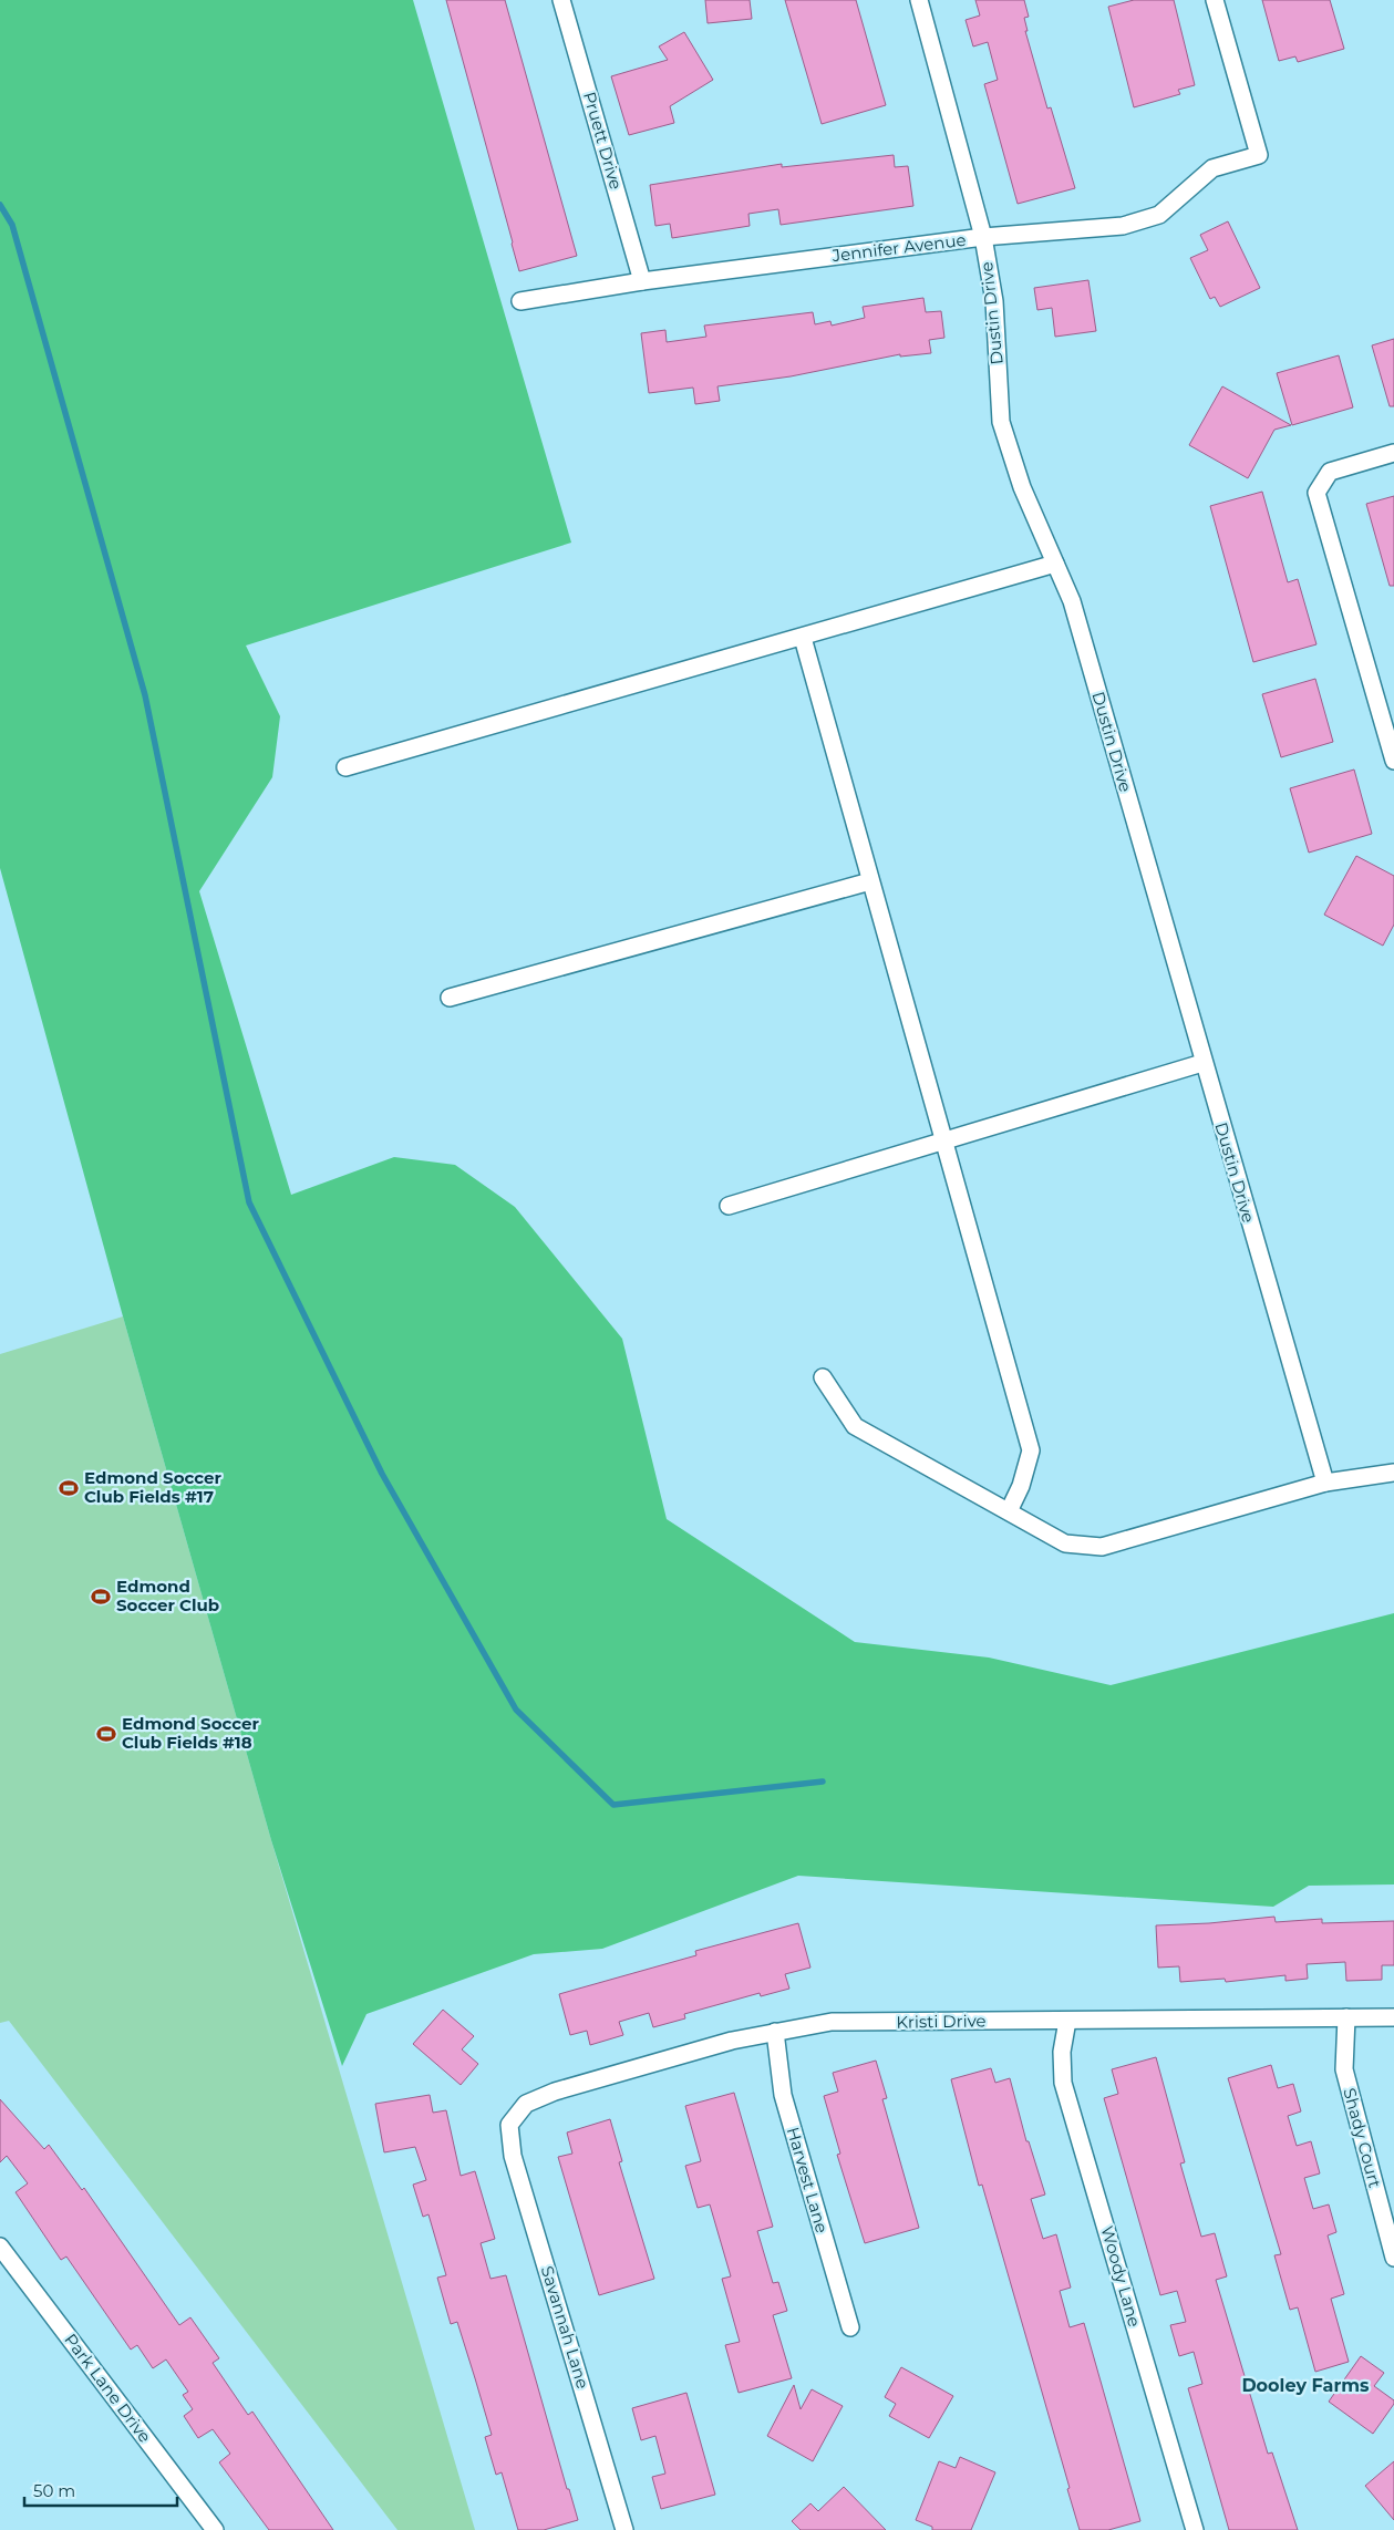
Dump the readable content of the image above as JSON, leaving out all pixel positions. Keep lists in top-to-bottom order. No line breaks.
{"streets":{"street":["Pruett Drive","Jennifer Avenue","Dustin Drive","Kristi Drive","Shady Court","Harvest Lane","Woody Lane","Savannah Lane","Park Lane Drive"]},"crossings":[["Pruett Drive","Jennifer Avenue"],["Jennifer Avenue","Dustin Drive"],["Kristi Drive","Shady Court"],["Kristi Drive","Harvest Lane"],["Kristi Drive","Woody Lane"],["Kristi Drive","Savannah Lane"]],"districts":["Dooley Farms"],"places":{"sports":["Edmond Soccer Club Fields #17","Edmond Soccer Club","Edmond Soccer Club Fields #18"]},"scale_bar":"50 m"}
